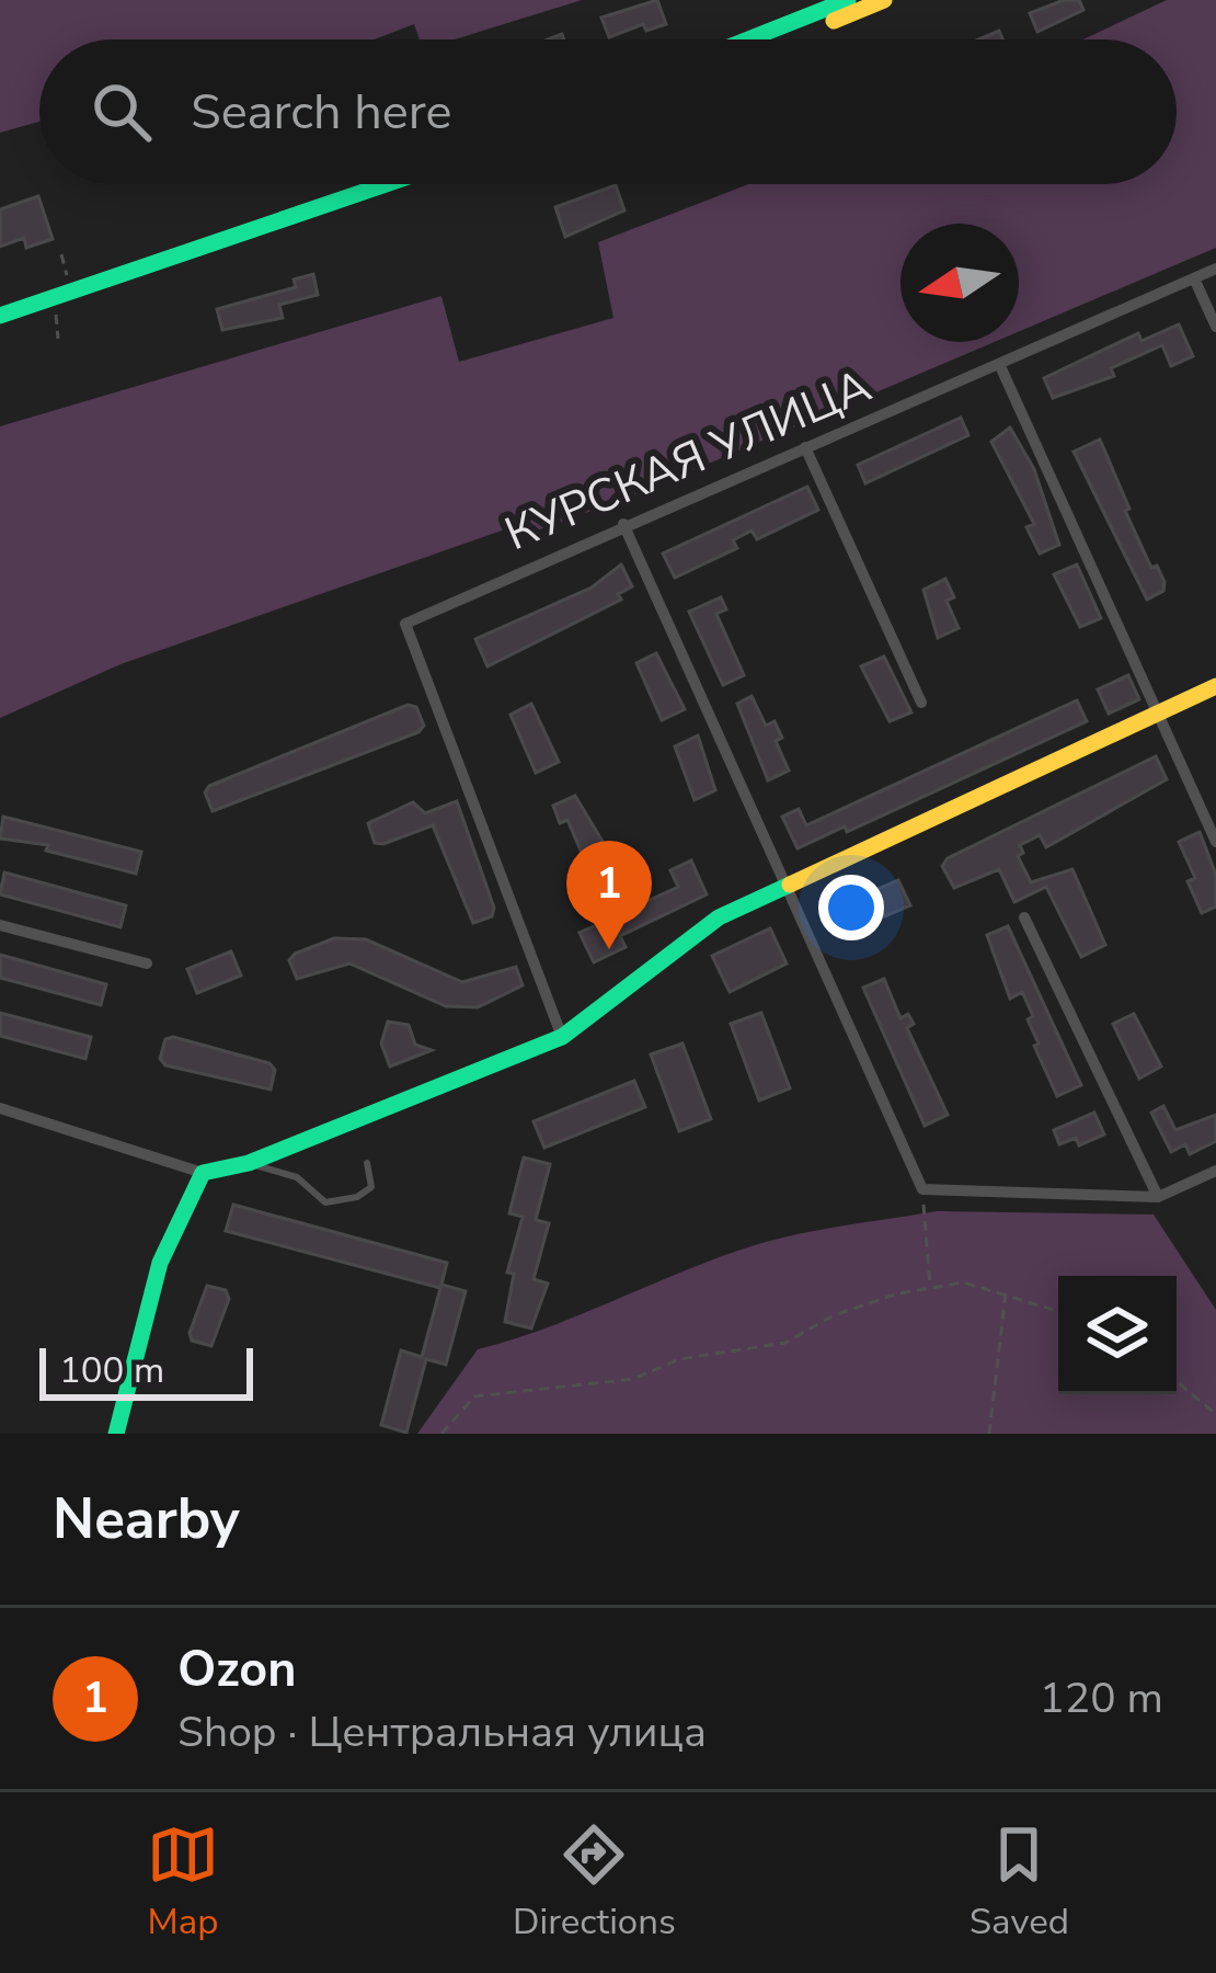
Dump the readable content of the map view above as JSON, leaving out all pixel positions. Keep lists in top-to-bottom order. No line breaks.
{"streets":{"street":["КУРСКАЯ УЛИЦА"]},"scale_bar":"100 m","north":"left","page":{"search":"Search here","pins":"1","scale":"100 m","heading":"Nearby","list":[{"mark":"1","name":"Ozon","note":"Shop · Центральная улица","value":"120 m"}],"nav":["Map","Directions","Saved"]}}
